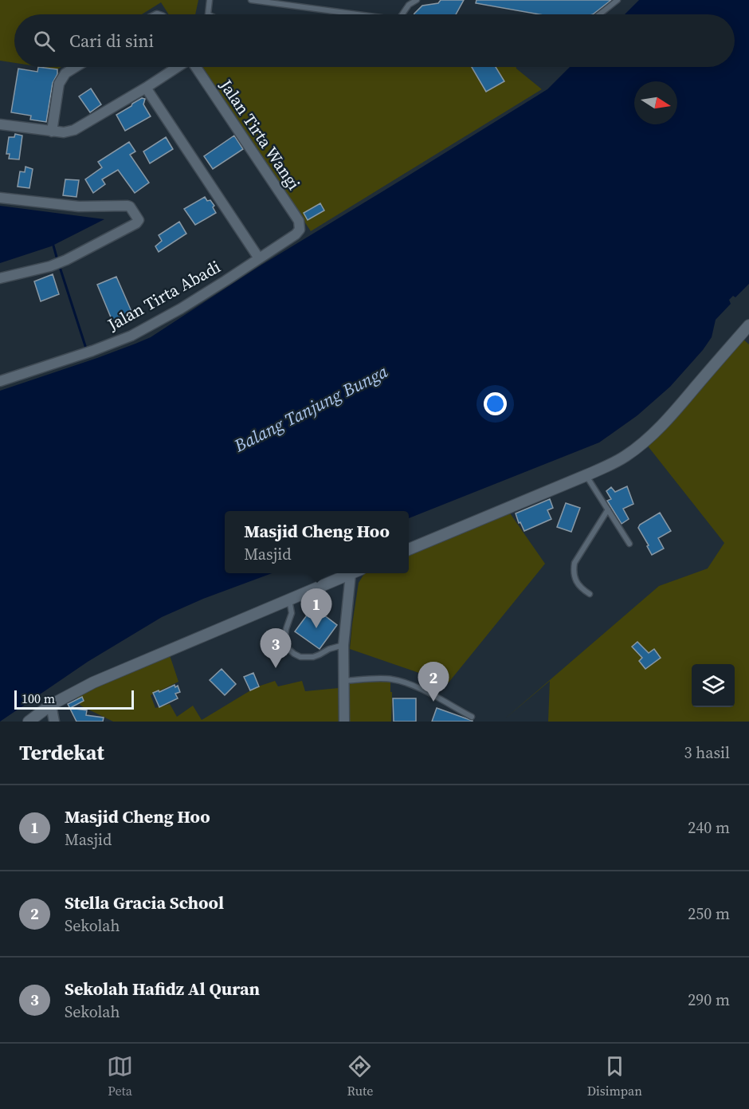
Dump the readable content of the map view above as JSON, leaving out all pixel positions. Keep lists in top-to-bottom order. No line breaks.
{"streets":{"street":["Jalan Tirta Wangi","Jalan Tirta Abadi"]},"crossings":[["Jalan Tirta Wangi","Jalan Tirta Abadi"]],"water":["Balang Tanjung Bunga"],"scale_bar":"100 m","north":"right","page":{"search":"Cari di sini","popup":["Masjid Cheng Hoo","Masjid"],"pins":["1","3","2"],"scale":"100 m","heading":["Terdekat","3 hasil"],"list":[{"mark":"1","name":"Masjid Cheng Hoo","note":"Masjid","value":"240 m"},{"mark":"2","name":"Stella Gracia School","note":"Sekolah","value":"250 m"},{"mark":"3","name":"Sekolah Hafidz Al Quran","note":"Sekolah","value":"290 m"}],"nav":["Peta","Rute","Disimpan"]}}
